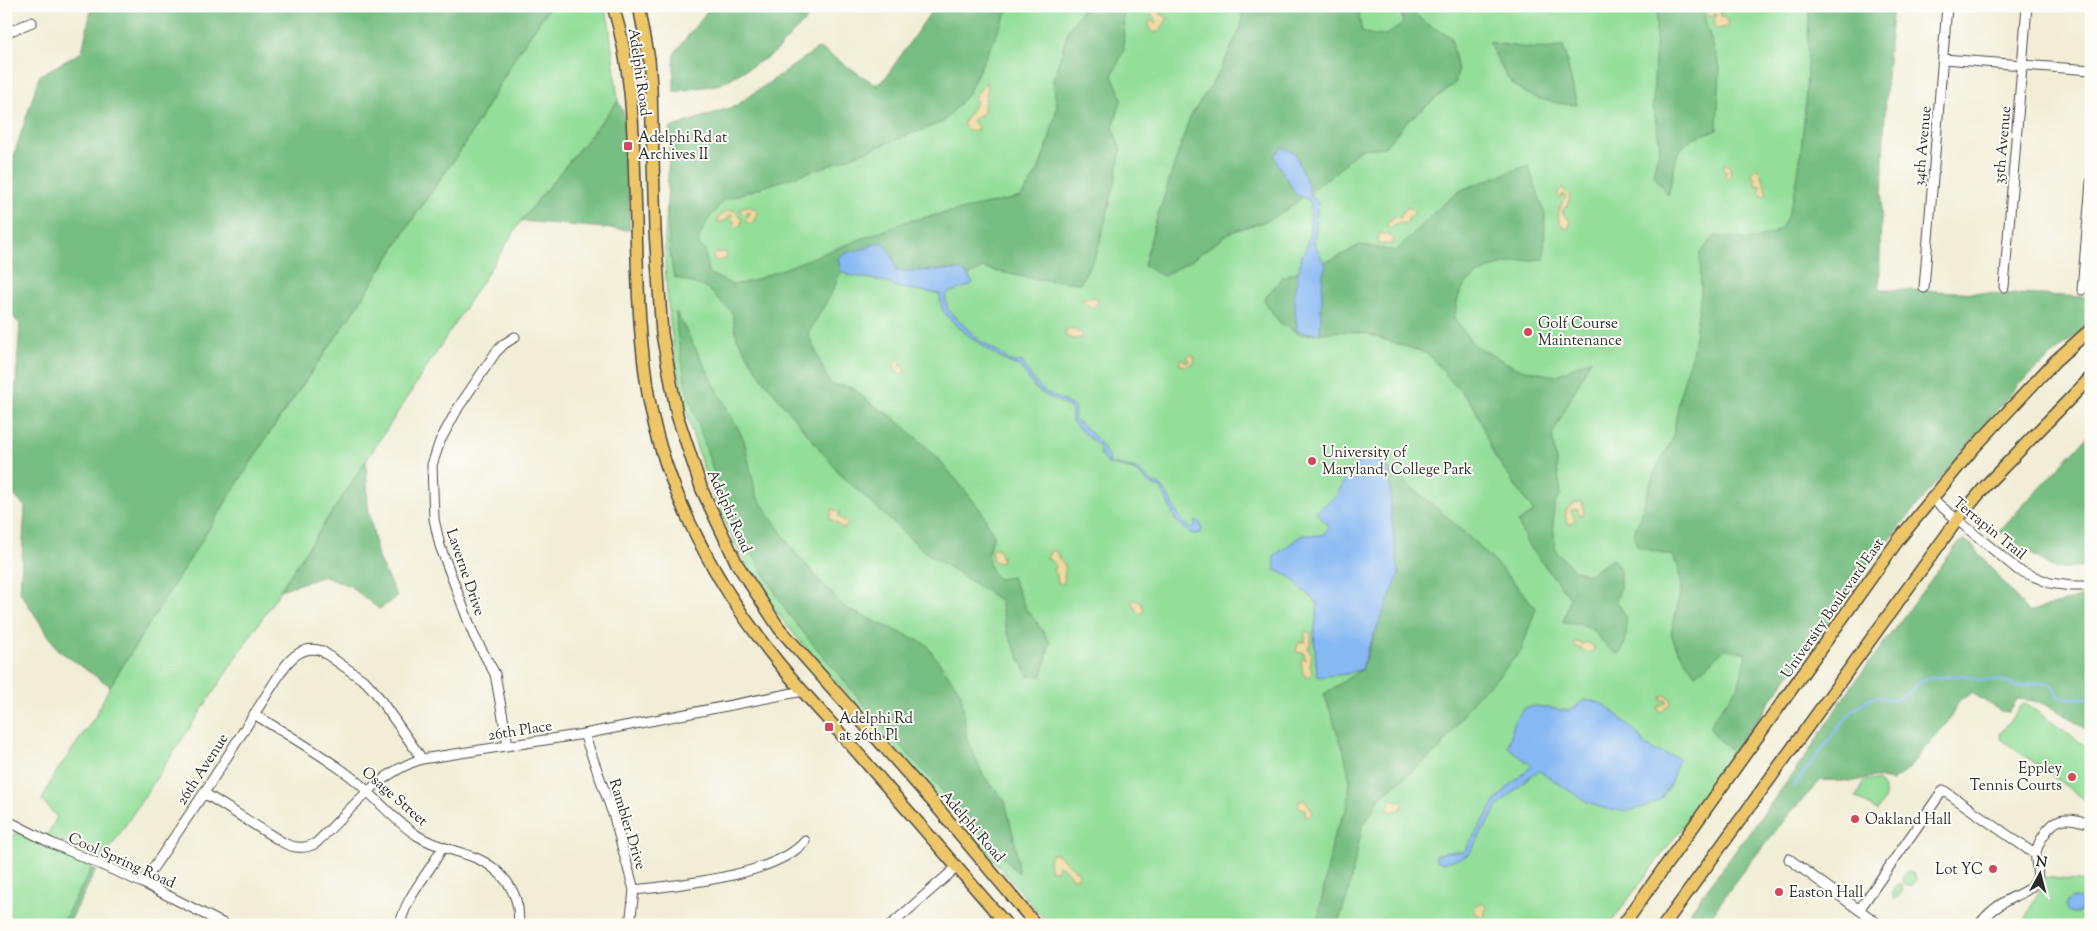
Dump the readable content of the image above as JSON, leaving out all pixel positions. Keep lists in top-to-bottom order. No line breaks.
{"streets":{"main road":["Adelphi Road","University Boulevard East"],"street":["35th Avenue","34th Avenue","Terrapin Trail","Laverne Drive","26th Place","26th Avenue","Osage Street","Rambler Drive","Cool Spring Road"]},"crossings":[["Adelphi Road","26th Place"],["Terrapin Trail","University Boulevard East"],["Laverne Drive","26th Place"],["26th Place","26th Avenue"],["26th Place","Osage Street"],["26th Place","Rambler Drive"],["26th Avenue","Osage Street"],["26th Avenue","Cool Spring Road"]],"places":{"transit":["Adelphi Rd at Archives II","Adelphi Rd at 26th Pl"],"other":["Golf Course Maintenance","University of Maryland, College Park","Eppley Tennis Courts","Oakland Hall","Lot YC","Easton Hall"]},"north":"top"}
